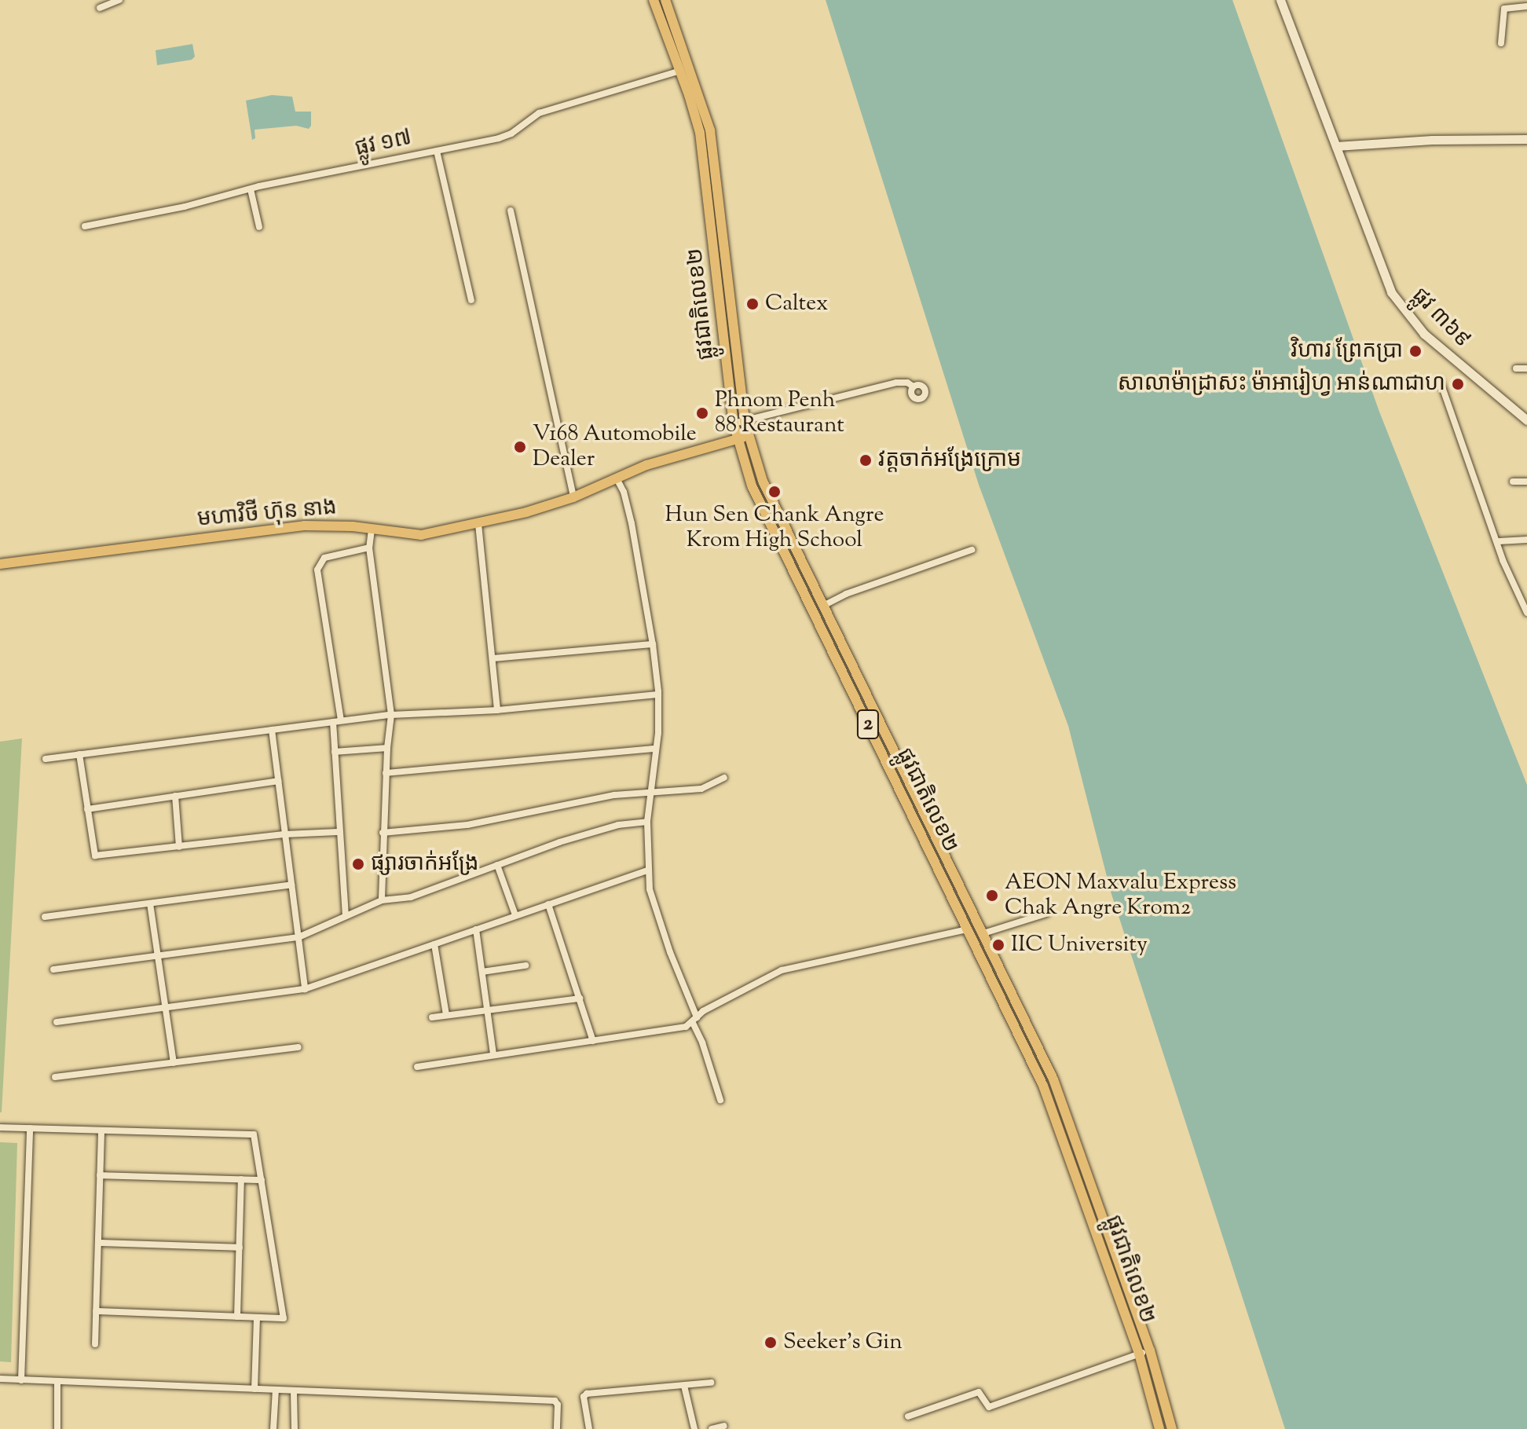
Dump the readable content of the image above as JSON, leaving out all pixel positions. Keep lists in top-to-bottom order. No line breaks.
{"streets":{"main road":["ផ្លូវជាតិលេខ២","ផ្លូវ ៣៦៩","មហាវិថី ហ៊ុន នាង","2"],"street":["ផ្លូវ ១៧"]},"crossings":[["ផ្លូវ ១៧","ផ្លូវជាតិលេខ២"],["ផ្លូវជាតិលេខ២","មហាវិថី ហ៊ុន នាង"]],"places":["Caltex","វិហារ ព្រែកប្រា","សាលាម៉ាដ្រាសះ ម៉ាអារៀហ្វ អាន់ណាជាហ","Phnom Penh 88 Restaurant","V168 Automobile Dealer","វត្តចាក់អង្រែក្រោម","Hun Sen Chank Angre Krom High School","ផ្សារចាក់អង្រែ","AEON Maxvalu Express Chak Angre Krom2","IIC University","Seeker's Gin"]}
